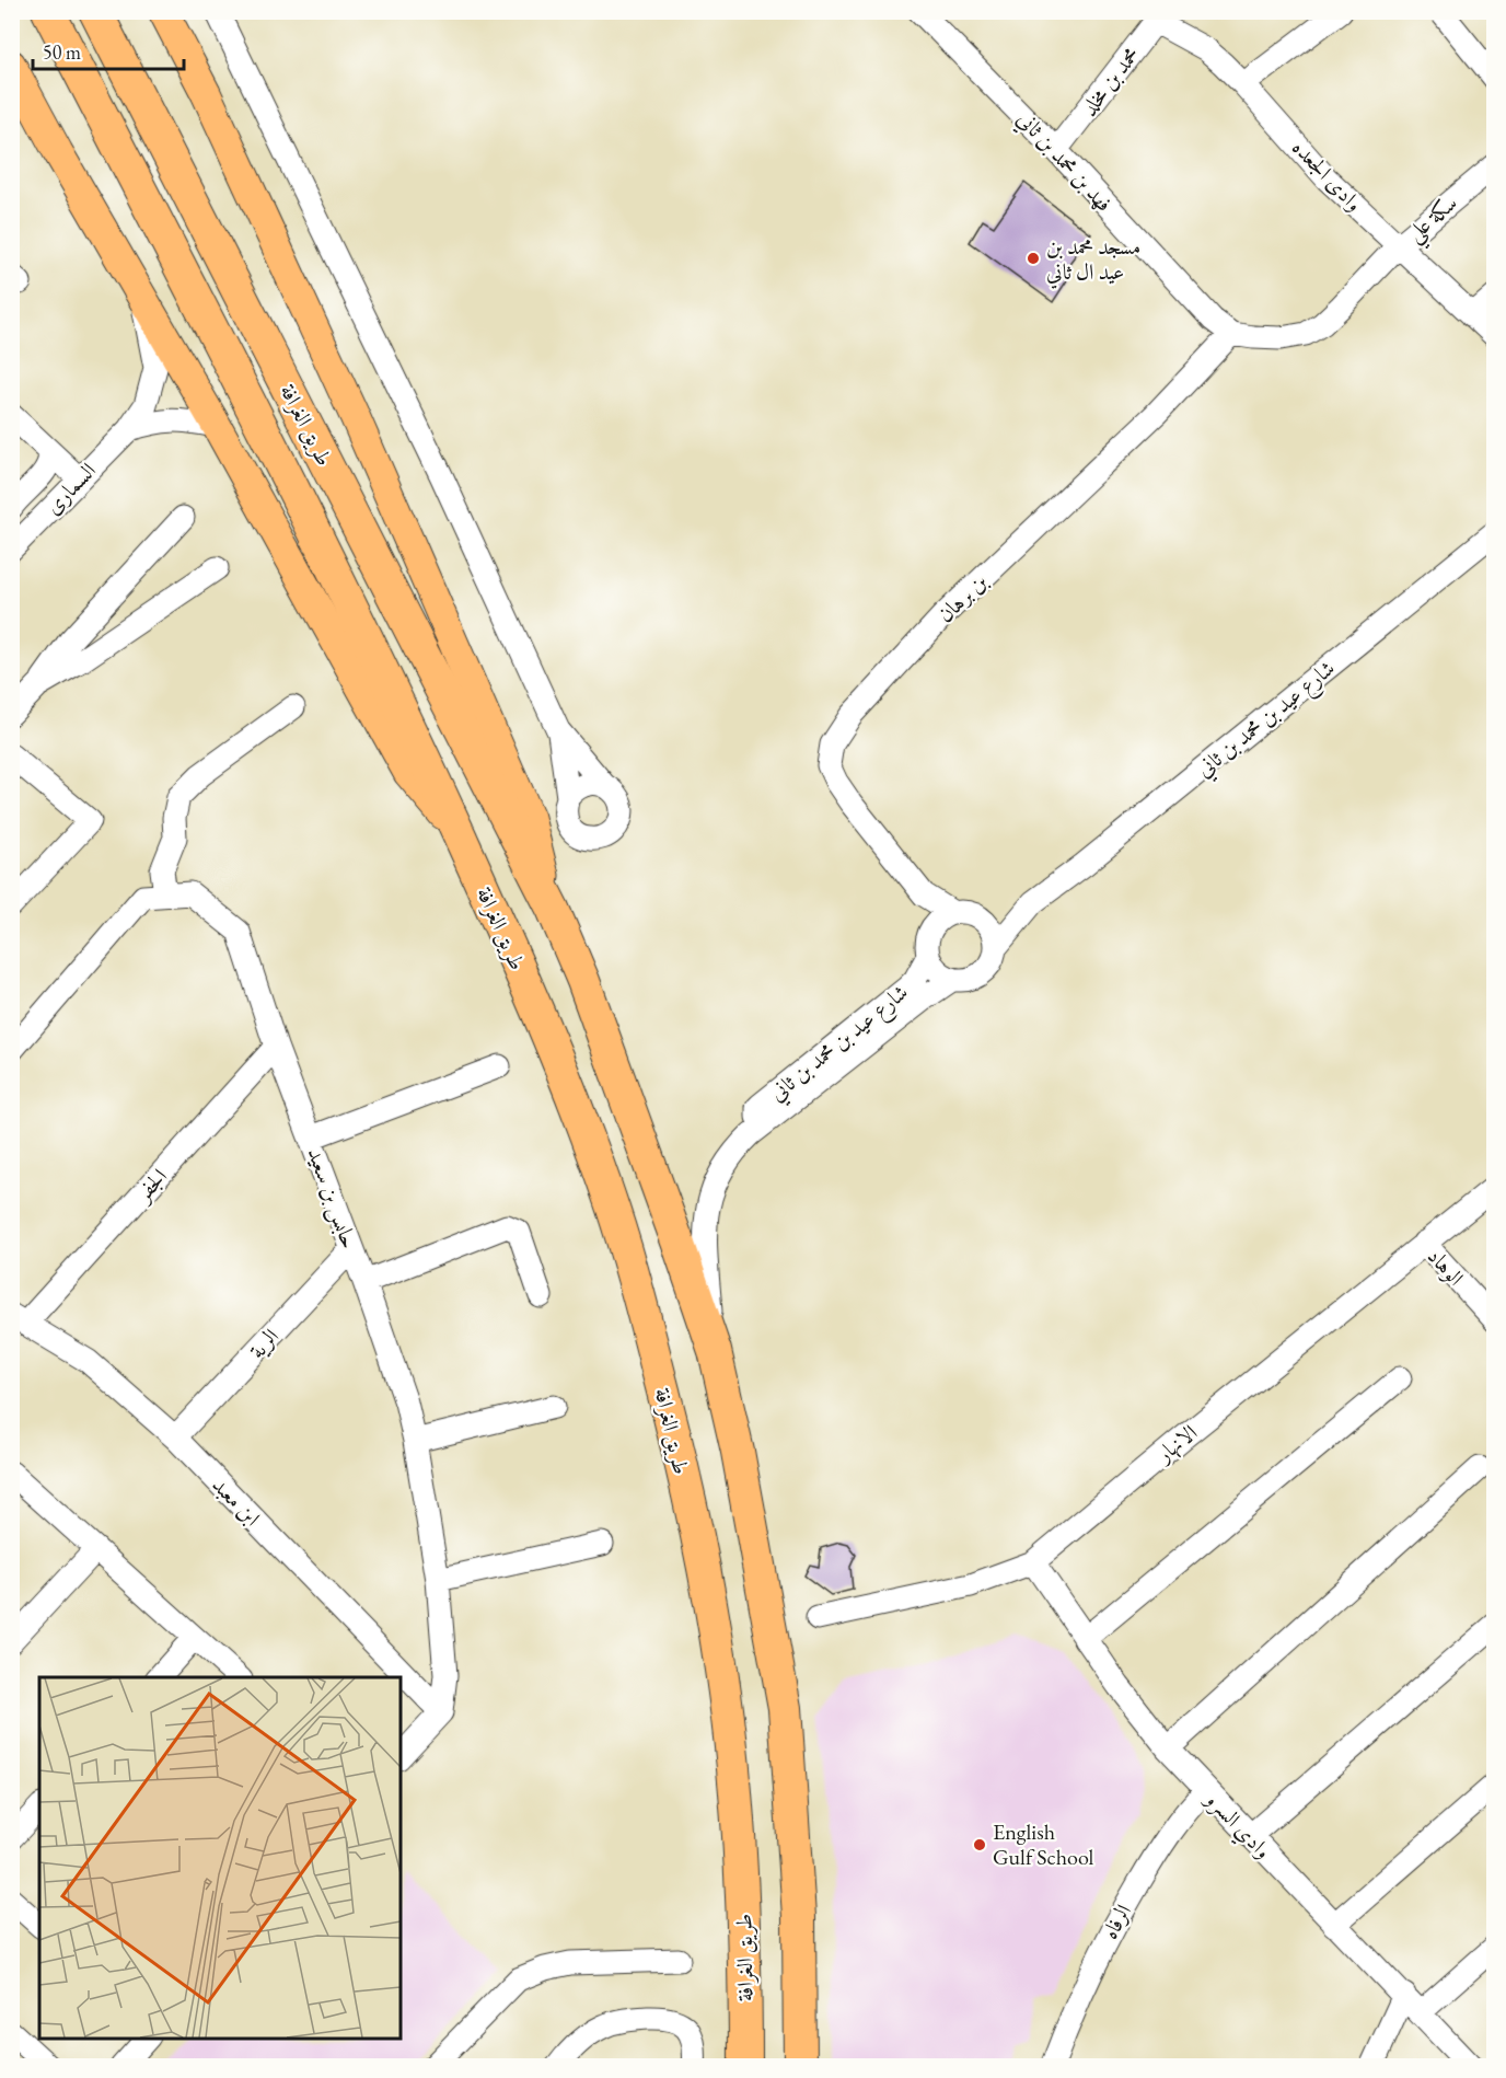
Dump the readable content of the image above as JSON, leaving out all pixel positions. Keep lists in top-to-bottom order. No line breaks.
{"streets":{"highway":["طريق الغرافة"],"street":["محمد بن مخلد","فهد بن محمد بن ثاني","وادى الجعده","سكة علي","السمارى","بن برهان","شارع عيد بن محمد بن ثاني","الجفر","حابس بن سعيد","الوهاد","الرية","الانهار","ابن معبد","وادي السرو","الرفاه"]},"crossings":[["محمد بن مخلد","فهد بن محمد بن ثاني"],["محمد بن مخلد","وادى الجعده"],["فهد بن محمد بن ثاني","بن برهان"],["وادى الجعده","سكة علي"],["طريق الغرافة","السمارى"],["طريق الغرافة","شارع عيد بن محمد بن ثاني"],["بن برهان","شارع عيد بن محمد بن ثاني"],["الجفر","حابس بن سعيد"],["الجفر","ابن معبد"],["حابس بن سعيد","الرية"],["حابس بن سعيد","ابن معبد"],["الوهاد","الانهار"],["الرية","ابن معبد"],["الانهار","وادي السرو"],["وادي السرو","الرفاه"]],"places":["مسجد محمد بن عيد ال ثاني","English Gulf School"],"scale_bar":"50 m"}
